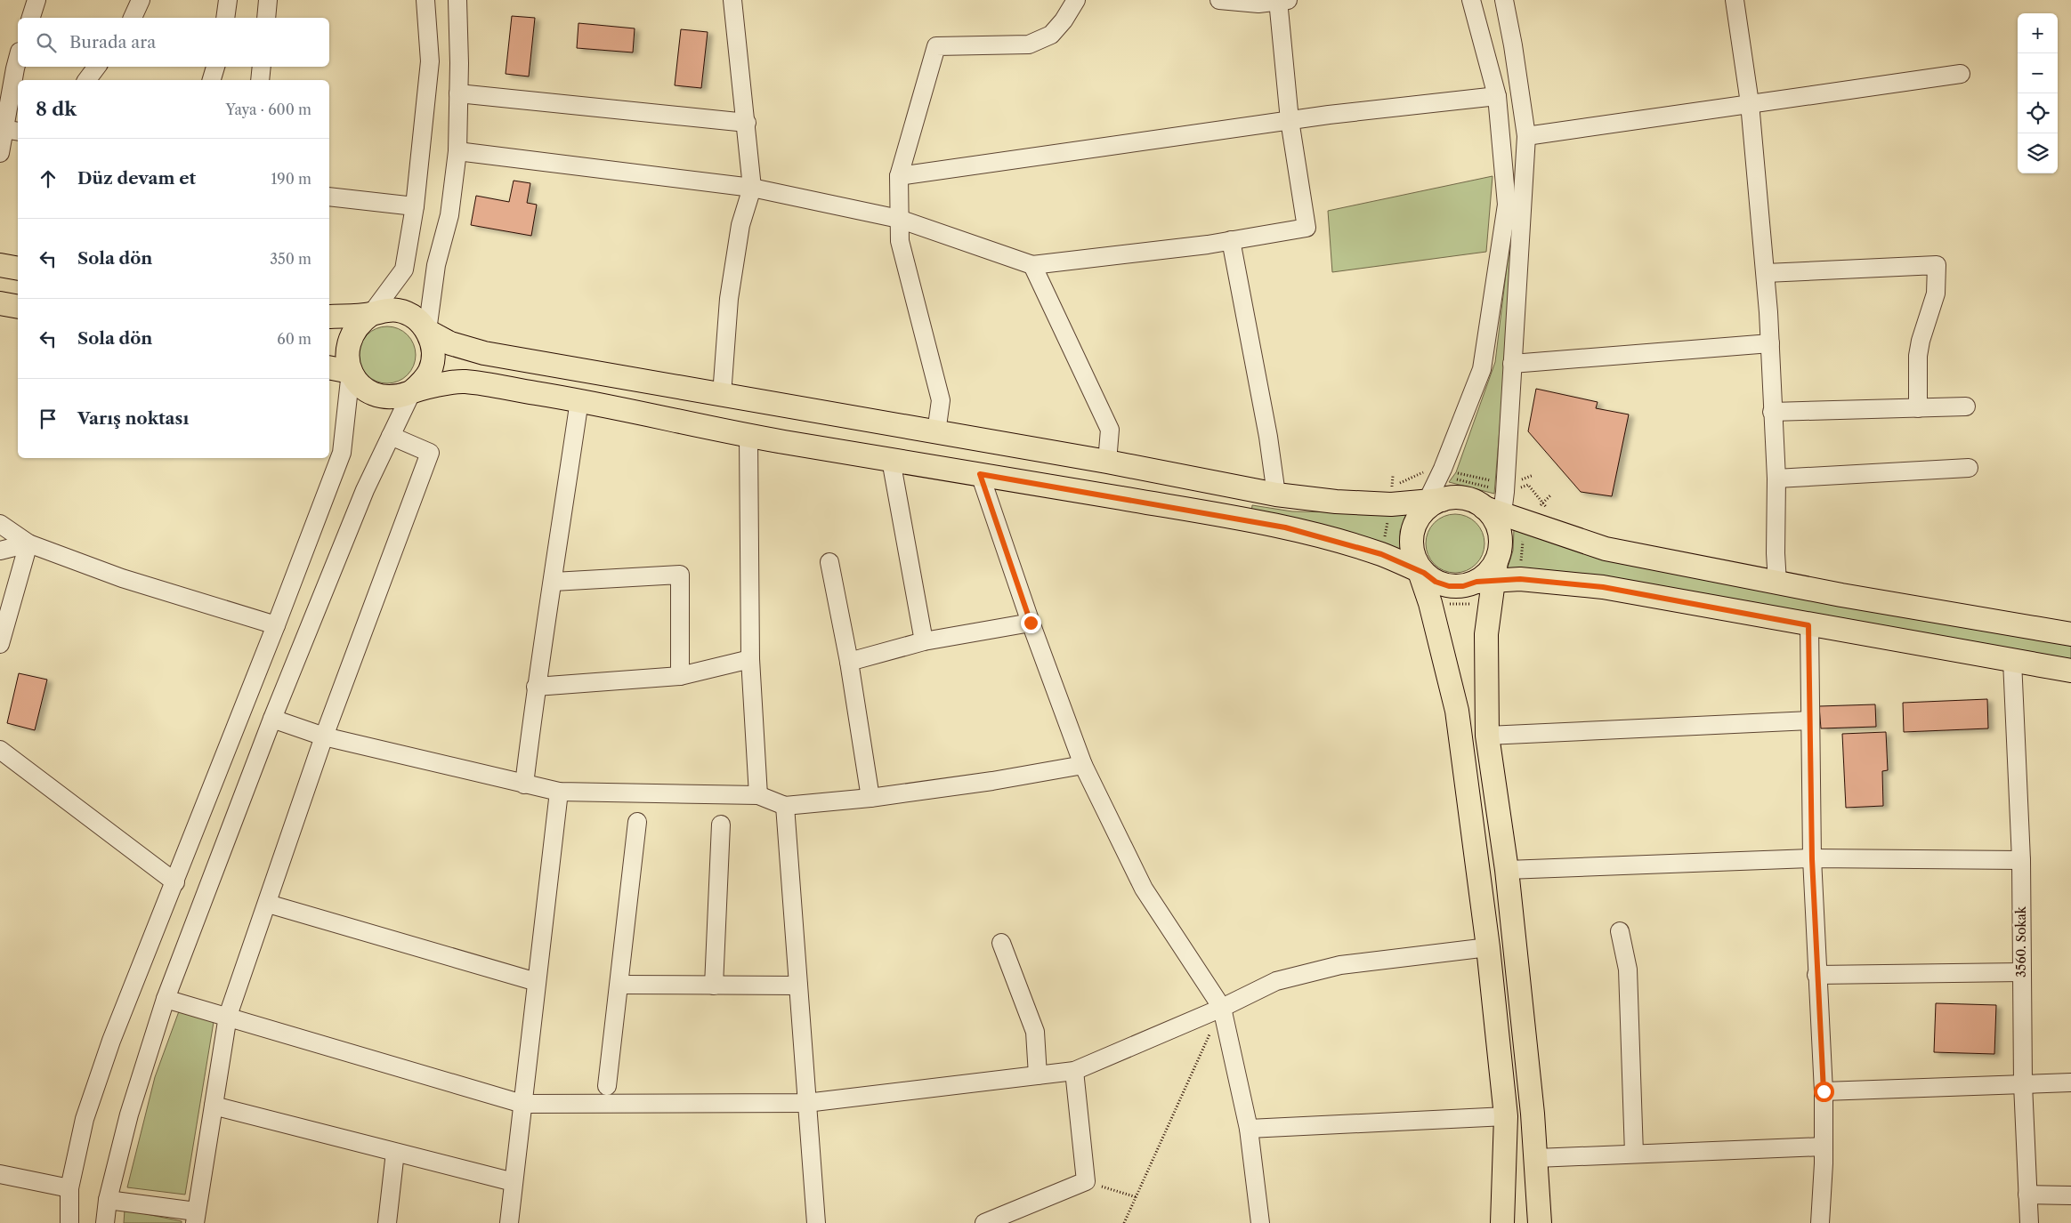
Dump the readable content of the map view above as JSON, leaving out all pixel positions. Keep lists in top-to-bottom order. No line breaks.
{"streets":{"street":["3560. Sokak"]},"page":{"map_buttons":["+","−"],"search":"Burada ara","heading":["8 dk","Yaya · 600 m"],"list":[["Düz devam et","190 m"],["Sola dön","350 m"],["Sola dön","60 m"],"Varış noktası"]}}
